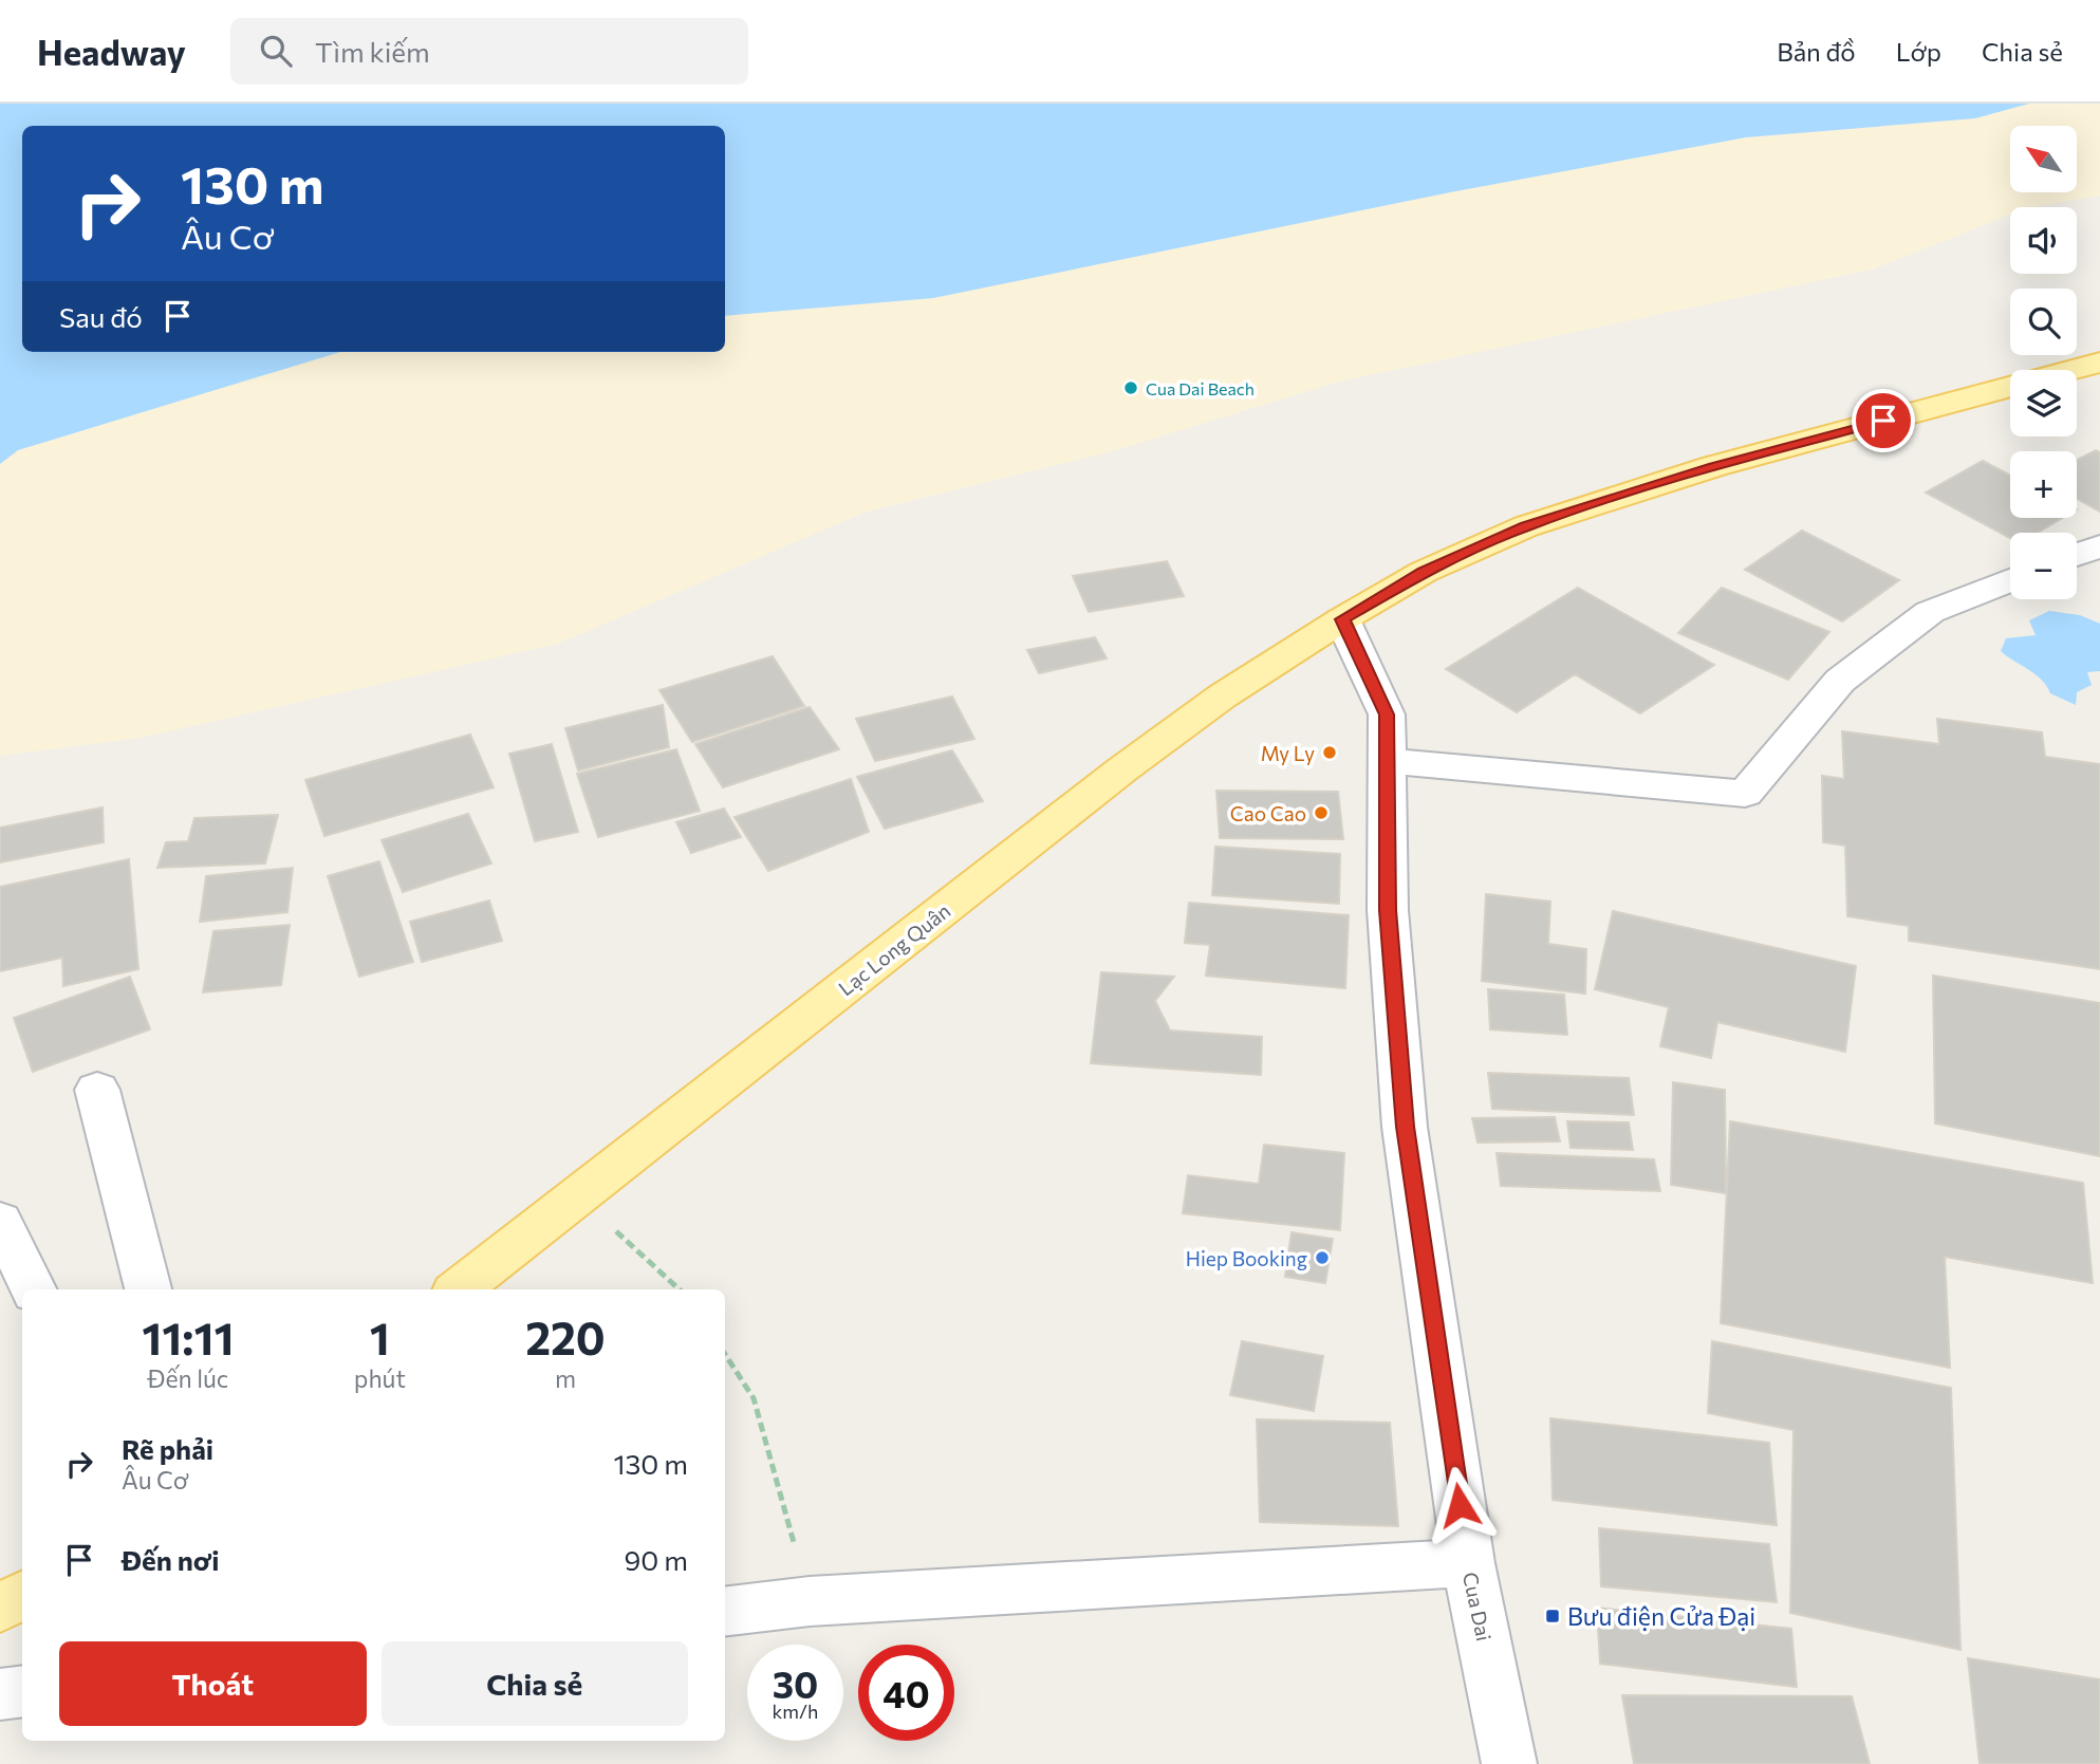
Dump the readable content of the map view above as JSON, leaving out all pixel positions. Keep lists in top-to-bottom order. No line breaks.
{"streets":{"main road":["Lạc Long Quân"],"street":["Cua Dai"]},"crossings":[["Lạc Long Quân","Cua Dai"]],"places":{"other":["Cua Dai Beach","My Ly","Cao Cao","Hiep Booking"],"transit":["Bưu điện Cửa Đại"]},"north":"top left","page":{"header":"Headway","search":"Tìm kiếm","nav":["Bản đồ","Lớp","Chia sẻ"],"map_buttons":["+","−"],"turn":["130 m","Âu Cơ"],"then":"Sau đó","eta":["11:11","Đến lúc","1","phút","220","m"],"list":[{"name":"Rẽ phải","note":"Âu Cơ","value":"130 m"},{"name":"Đến nơi","value":"90 m"}],"buttons":["Thoát","Chia sẻ"],"speed":"30 km/h","limit":"40"}}
